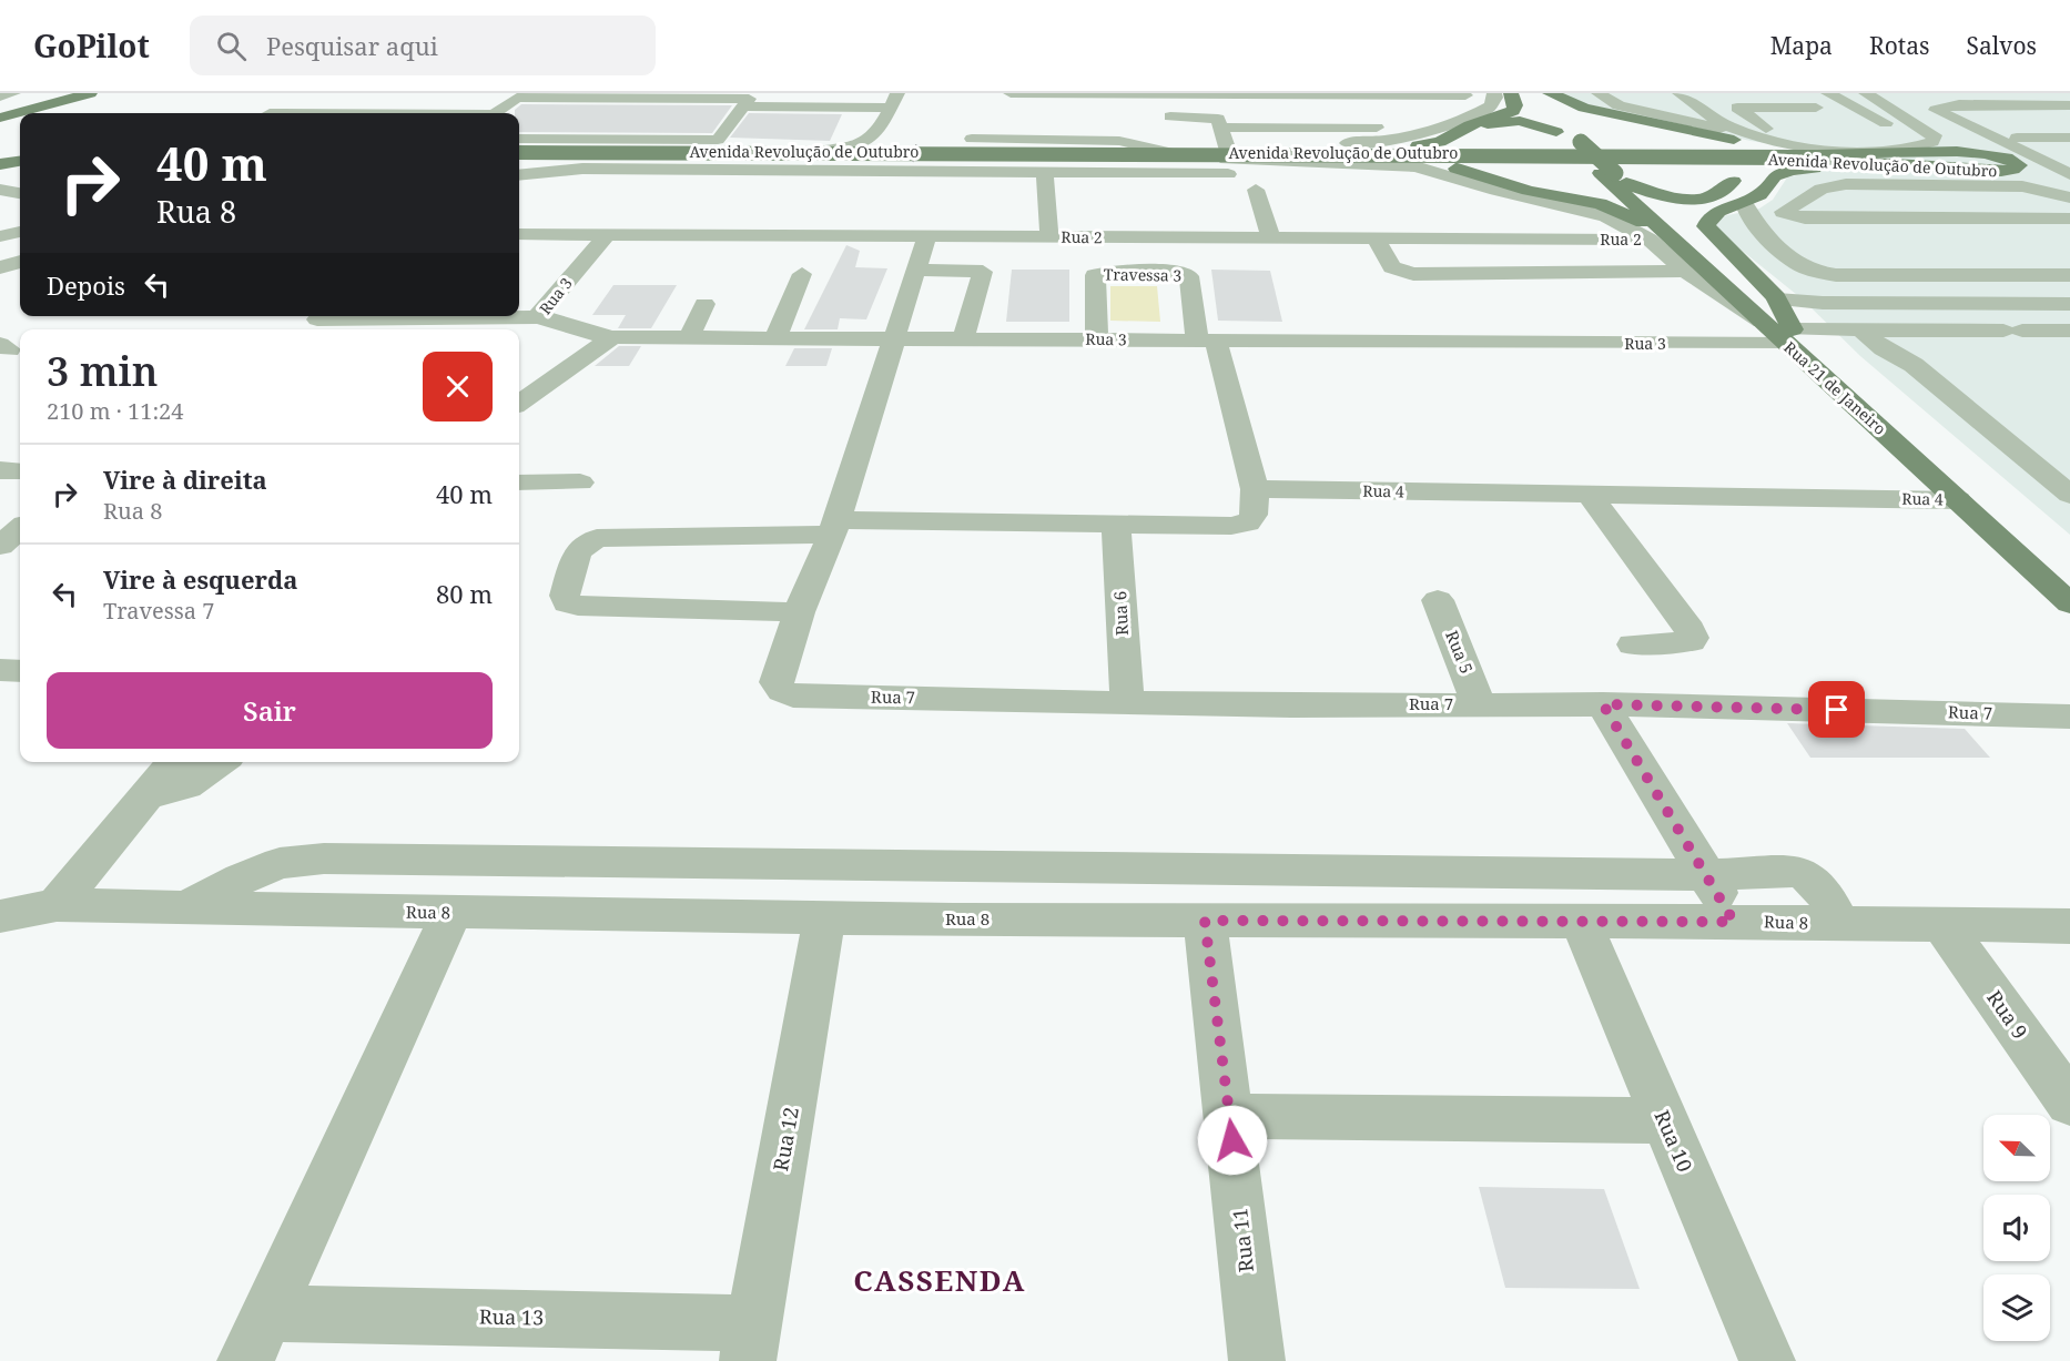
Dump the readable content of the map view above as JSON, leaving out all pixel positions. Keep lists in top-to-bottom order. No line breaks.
{"streets":{"main road":["Avenida Revolução de Outubro","Rua 21 de Janeiro"],"street":["Rua 2","Travessa 3","Rua 3","Rua 4","Rua 6","Rua 5","Rua 7","Rua 8","Rua 9","Rua 12","Rua 10","Rua 11","Rua 13"]},"crossings":[["Rua 2","Rua 3"],["Travessa 3","Rua 3"],["Travessa 3","Rua 4"],["Rua 3","Rua 21 de Janeiro"],["Rua 21 de Janeiro","Rua 4"],["Rua 6","Rua 7"],["Rua 5","Rua 7"],["Rua 8","Rua 9"],["Rua 8","Rua 12"],["Rua 8","Rua 10"],["Rua 8","Rua 11"],["Rua 8","Rua 13"],["Rua 12","Rua 13"]],"districts":["CASSENDA"],"north":"top left","page":{"header":"GoPilot","search":"Pesquisar aqui","nav":["Mapa","Rotas","Salvos"],"turn":["40 m","Rua 8"],"then":"Depois","heading":["3 min","210 m · 11:24"],"list":[{"name":"Vire à direita","note":"Rua 8","value":"40 m"},{"name":"Vire à esquerda","note":"Travessa 7","value":"80 m"}],"buttons":"Sair"}}
